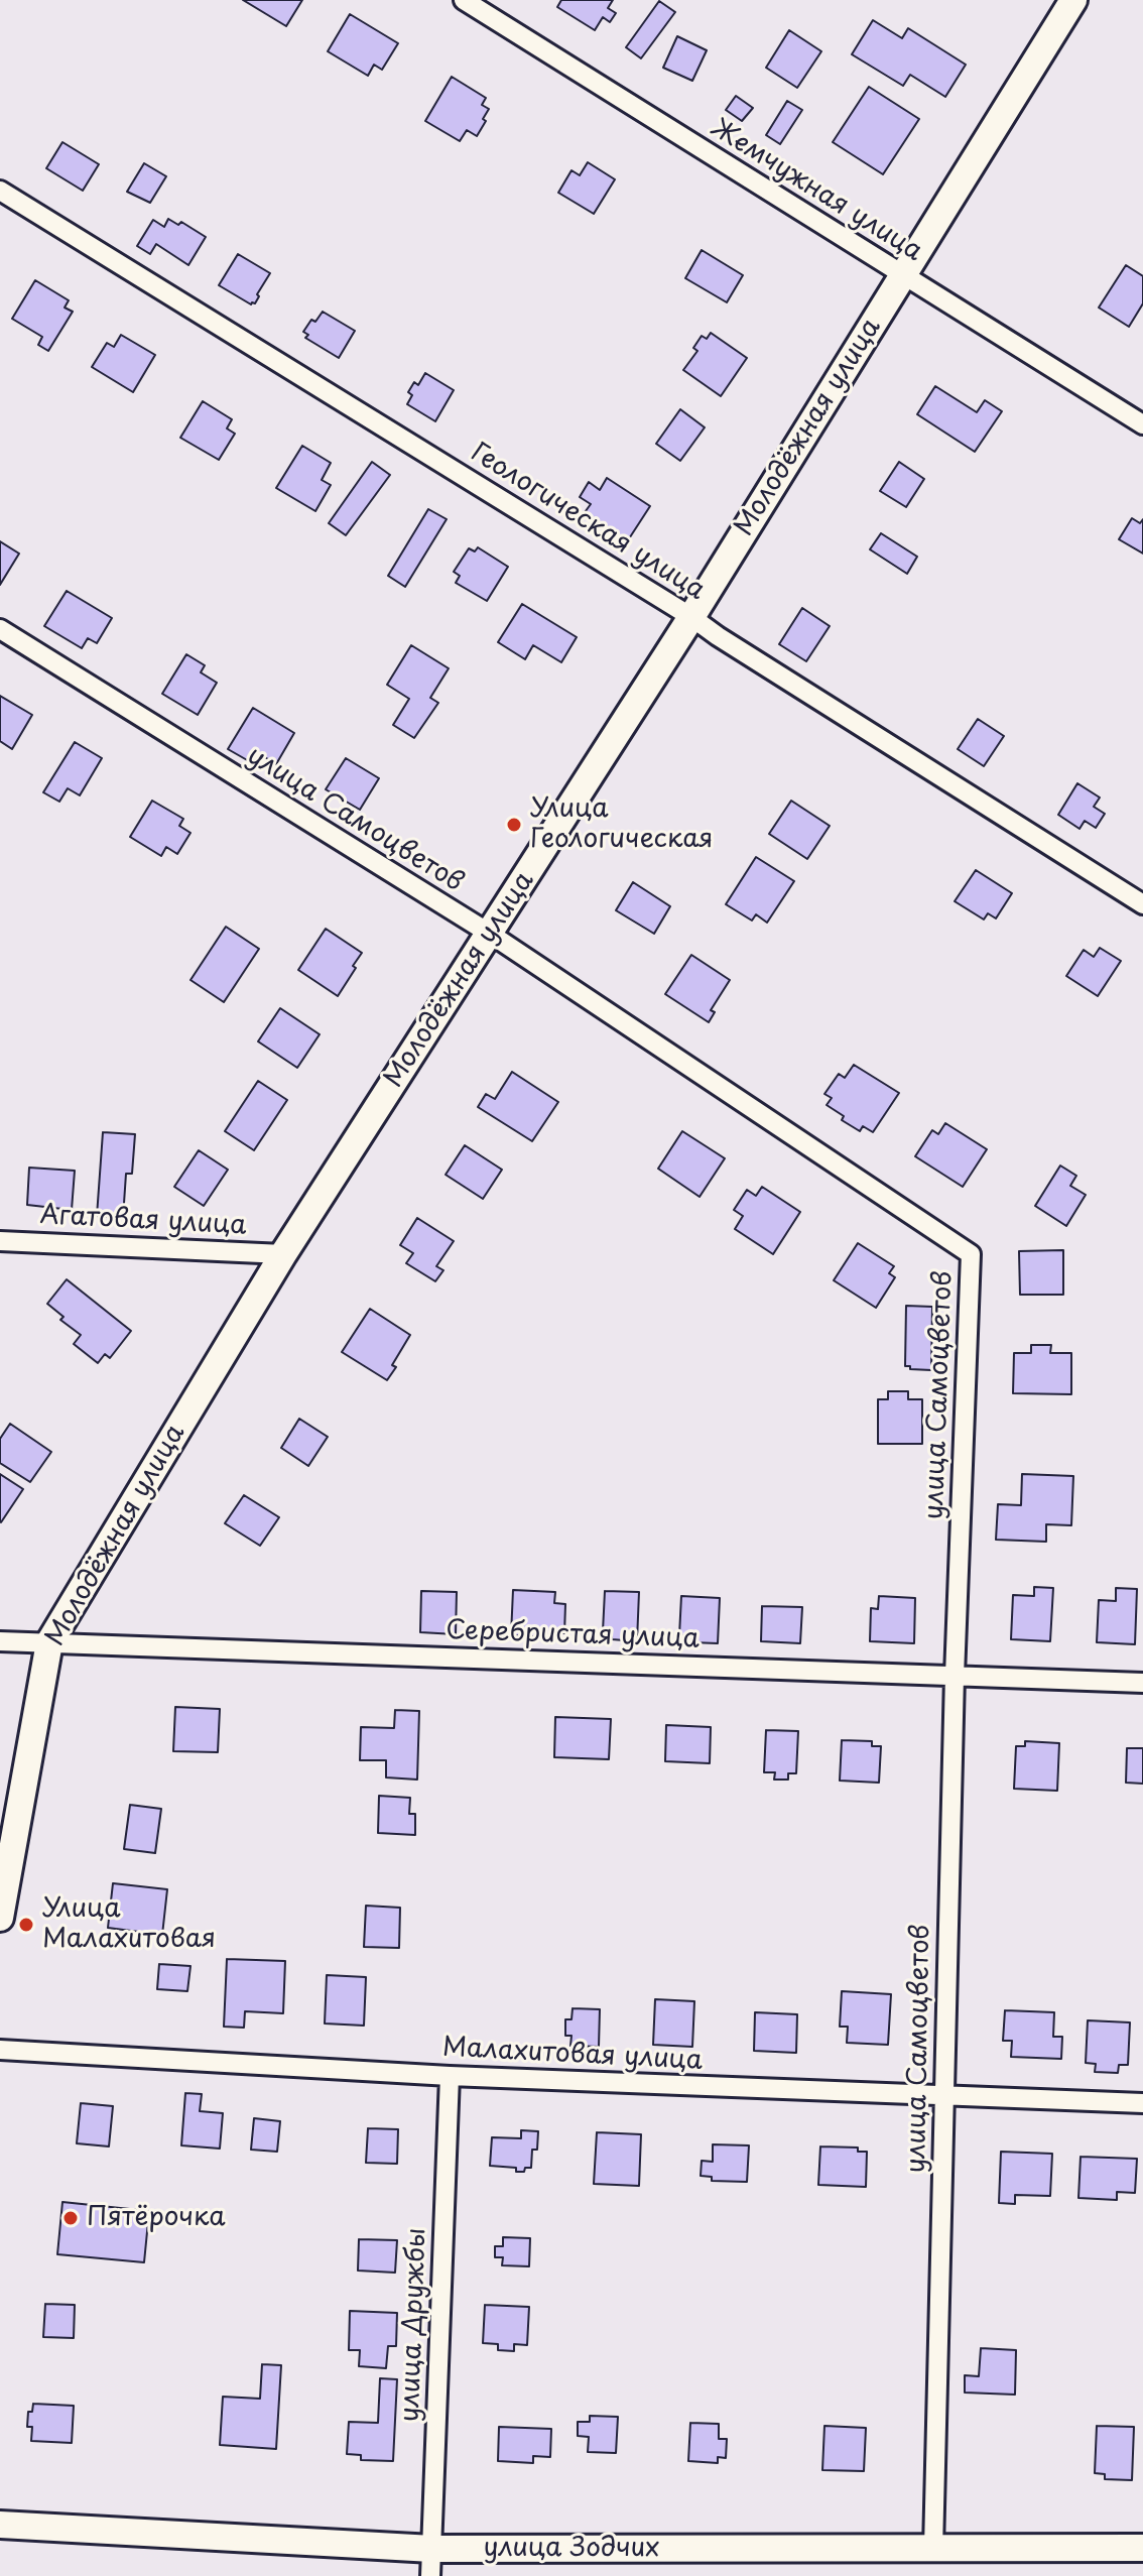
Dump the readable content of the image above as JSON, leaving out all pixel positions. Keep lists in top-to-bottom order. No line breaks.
{"streets":{"street":["Жемчужная улица","Молодёжная улица","Геологическая улица","улица Самоцветов","Агатовая улица","Серебристая улица","Малахитовая улица","улица Дружбы","улица Зодчих"]},"crossings":[["Жемчужная улица","Молодёжная улица"],["Молодёжная улица","Геологическая улица"],["Молодёжная улица","улица Самоцветов"],["Молодёжная улица","Агатовая улица"],["Молодёжная улица","Серебристая улица"],["улица Самоцветов","Серебристая улица"],["улица Самоцветов","Малахитовая улица"],["улица Самоцветов","улица Зодчих"],["Малахитовая улица","улица Дружбы"],["улица Дружбы","улица Зодчих"]],"places":["Улица Геологическая","Улица Малахитовая","Пятёрочка"]}
